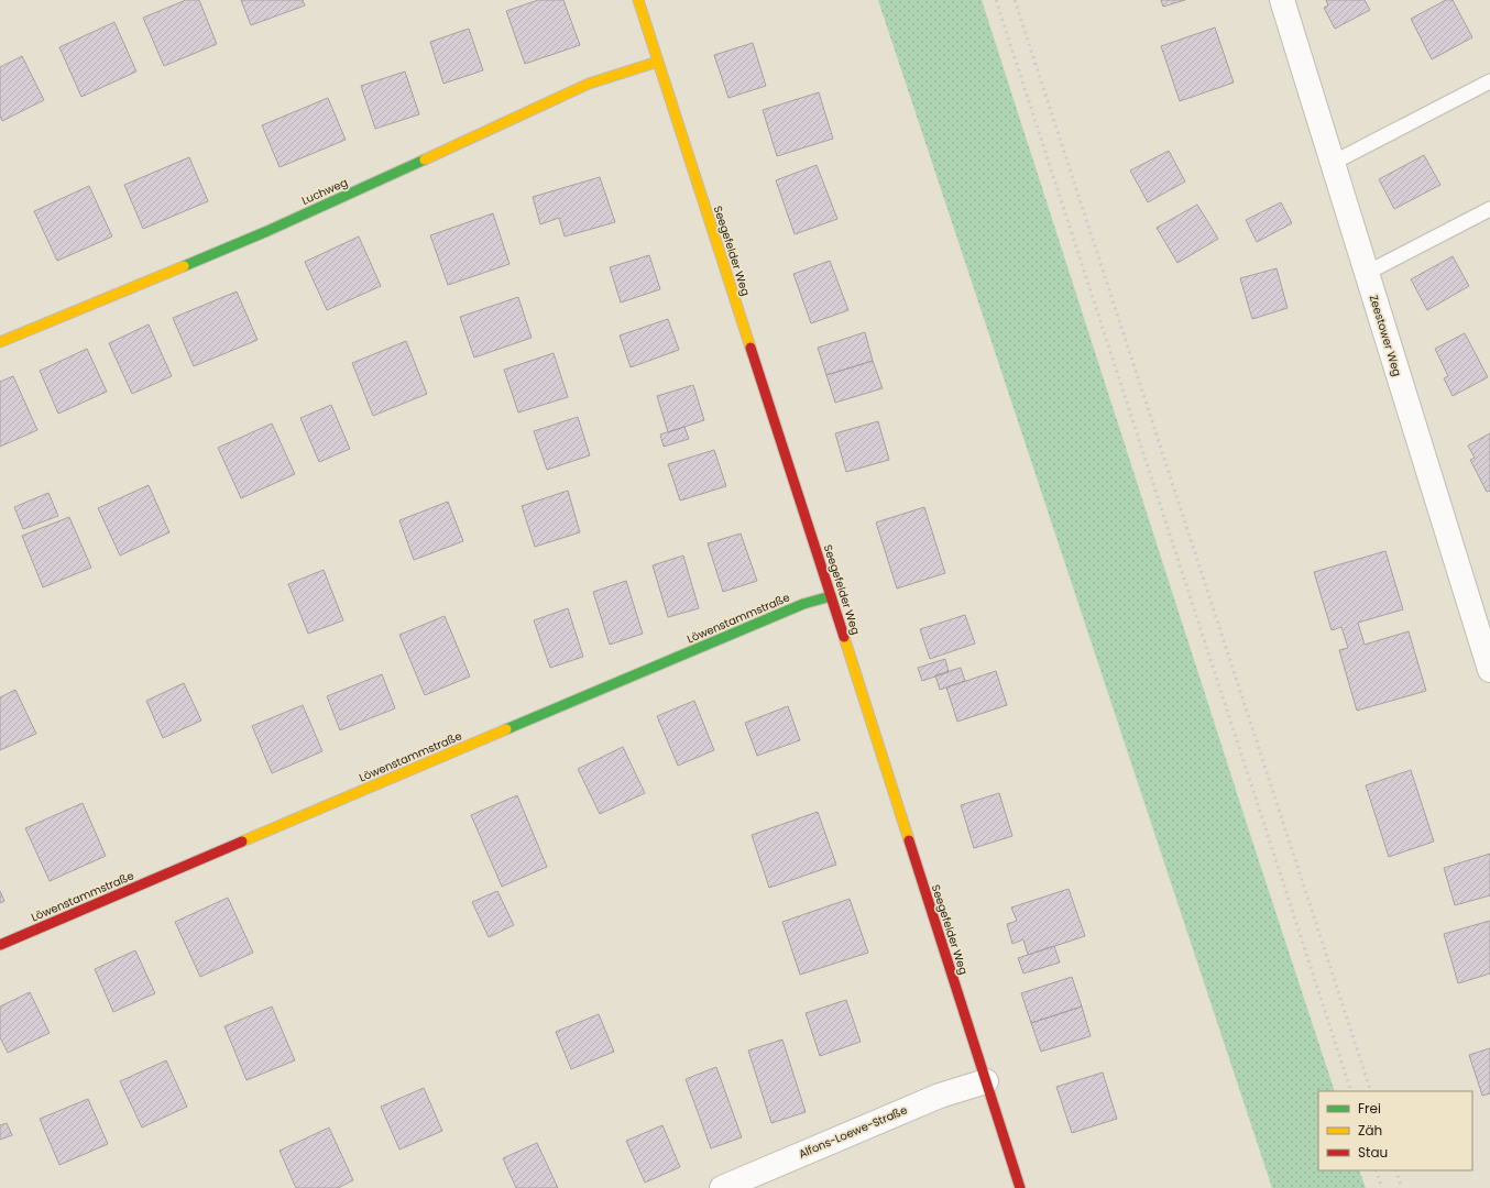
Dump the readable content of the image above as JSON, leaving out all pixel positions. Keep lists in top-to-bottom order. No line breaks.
{"streets":{"street":["Luchweg","Seegefelder Weg","Zeestower Weg","Löwenstammstraße","Alfons-Loewe-Straße"]},"crossings":[["Luchweg","Seegefelder Weg"],["Seegefelder Weg","Löwenstammstraße"],["Seegefelder Weg","Alfons-Loewe-Straße"]],"legend":["Frei","Zäh","Stau"]}
